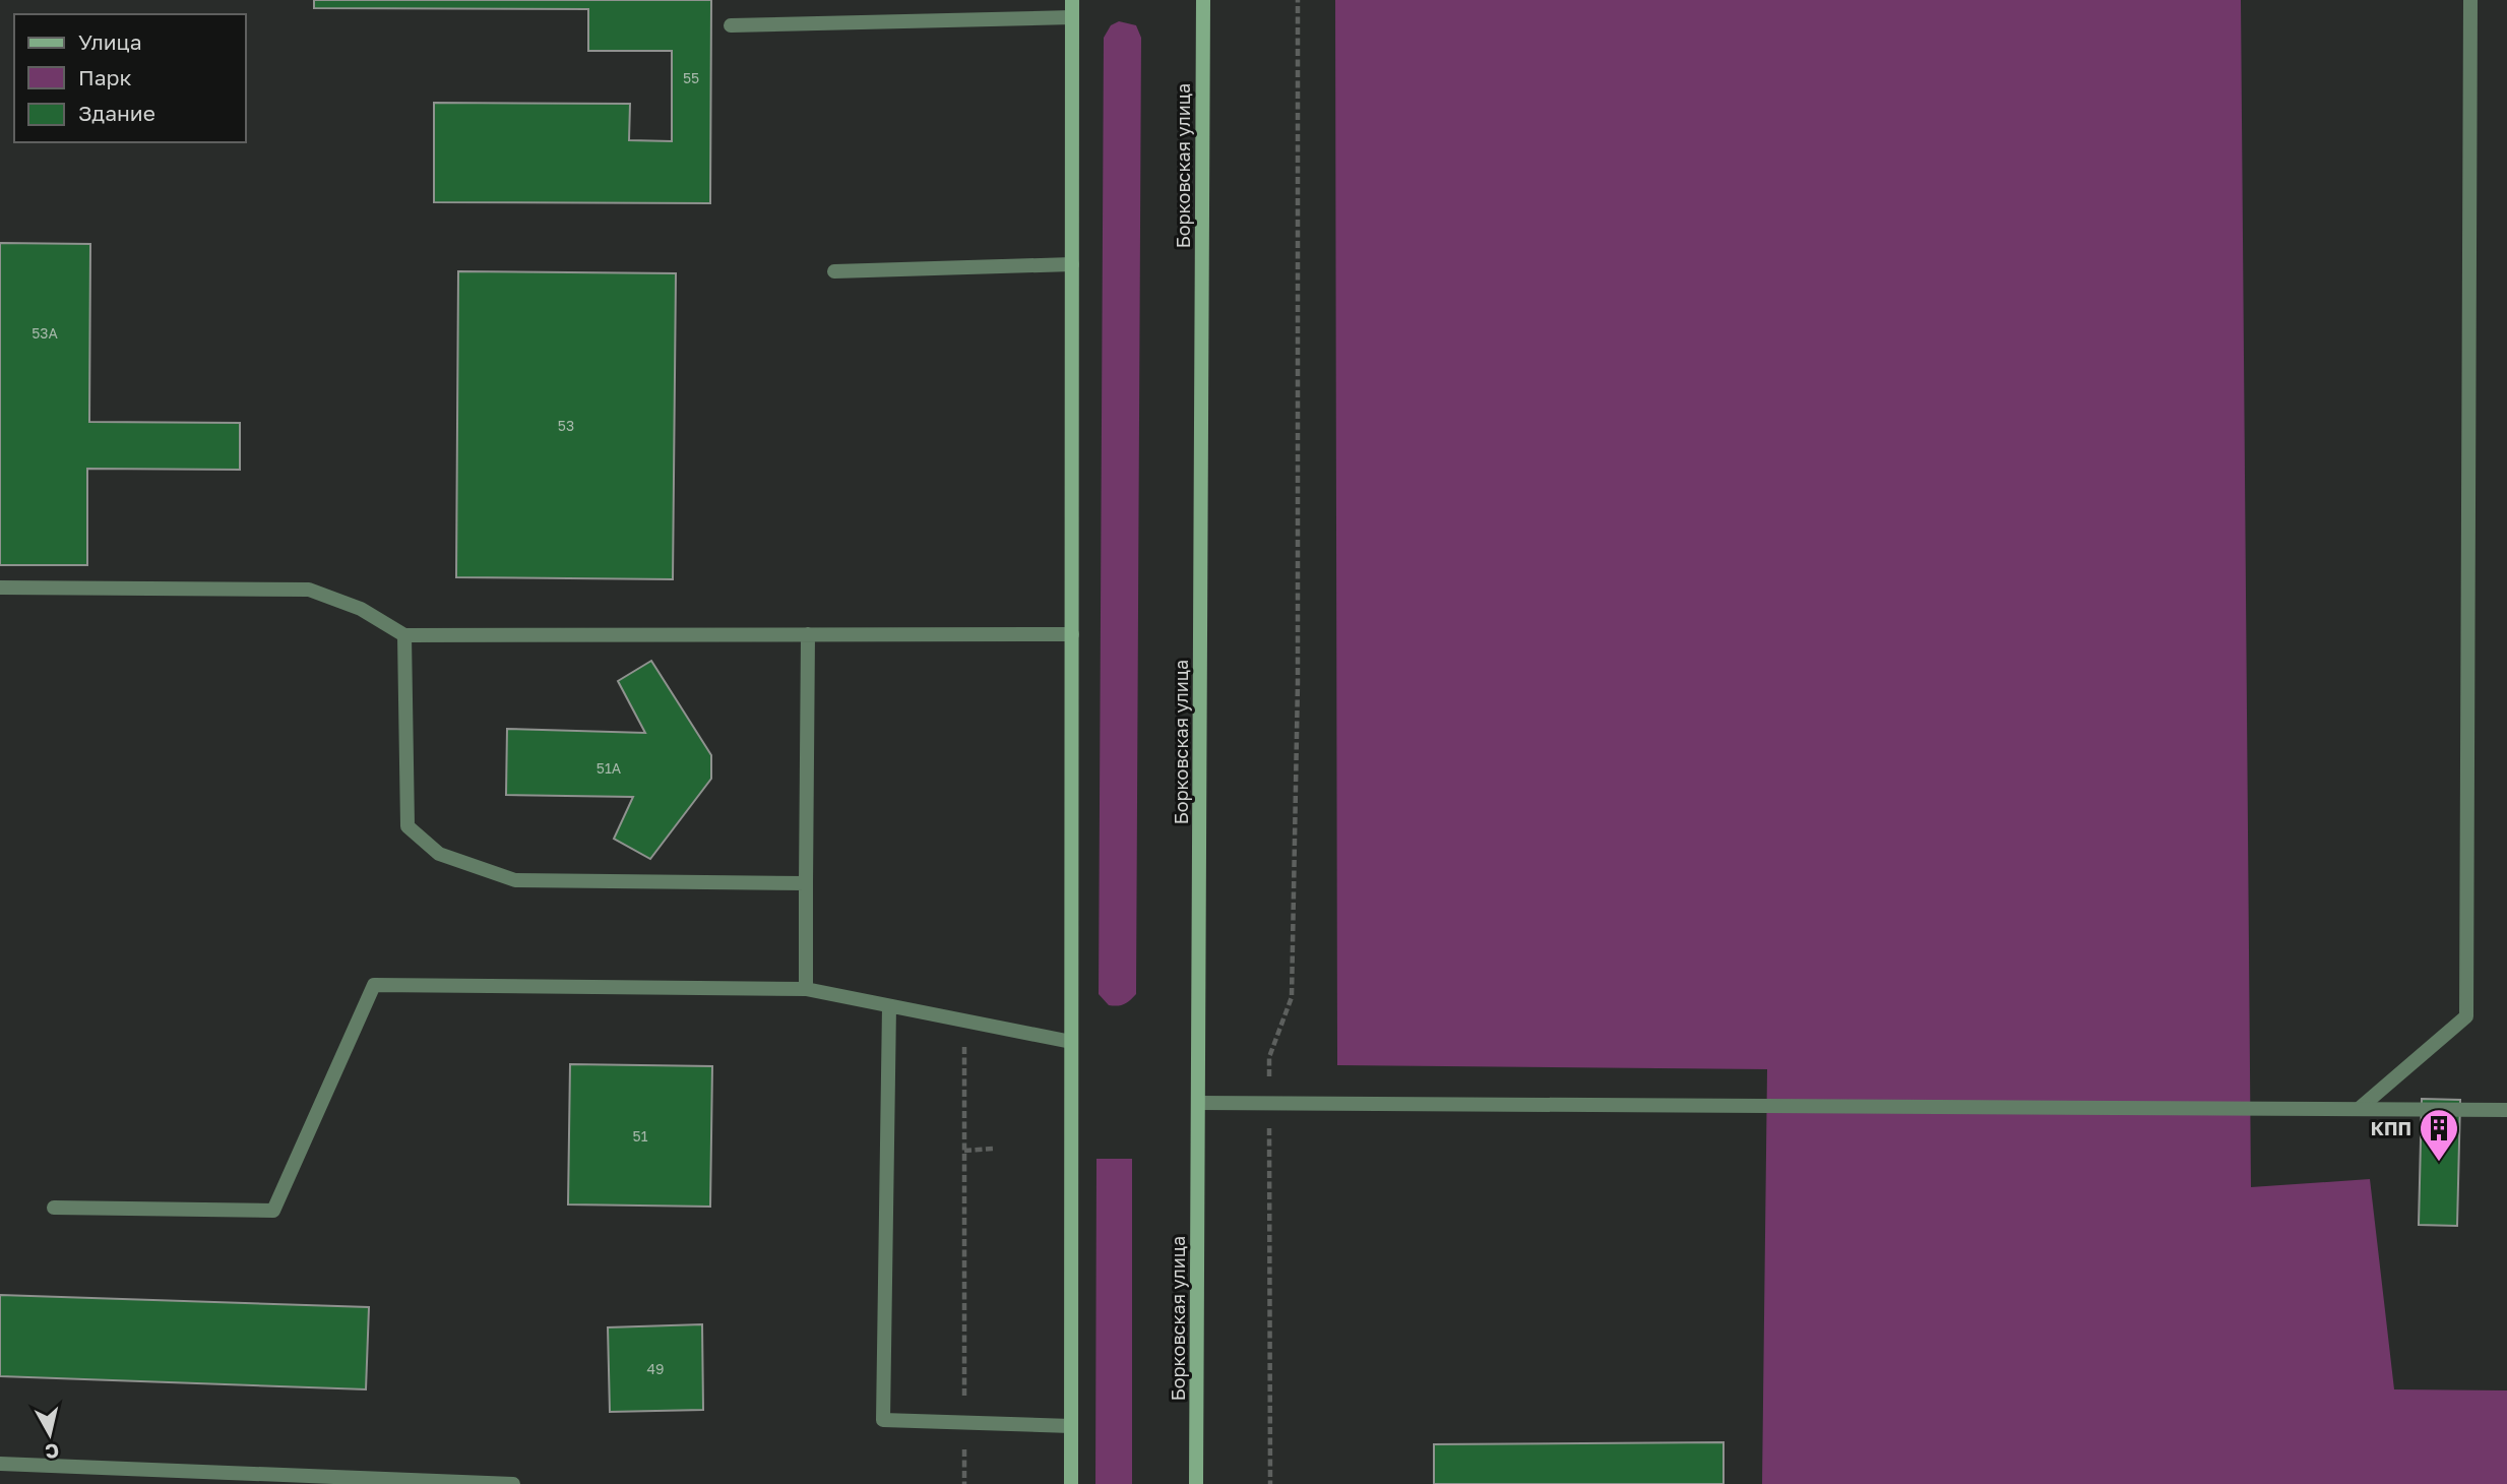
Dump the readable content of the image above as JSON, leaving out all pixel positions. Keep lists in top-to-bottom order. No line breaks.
{"streets":{"main road":["Борковская улица"]},"places":{"building":["КПП"]},"house_numbers":["55","53А","53","51А","51","49"],"legend":["Улица","Парк","Здание"],"north":"bottom"}
